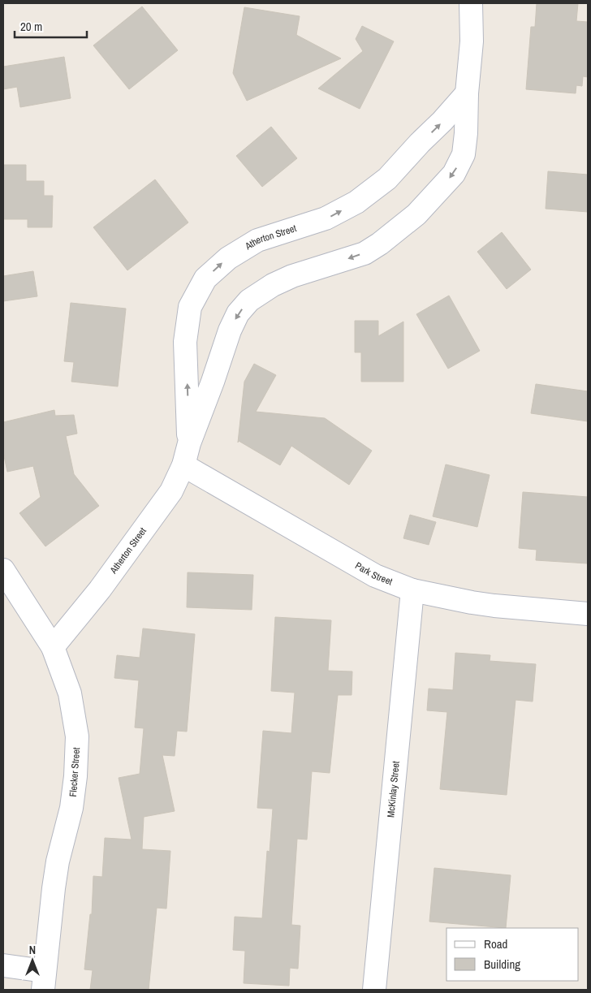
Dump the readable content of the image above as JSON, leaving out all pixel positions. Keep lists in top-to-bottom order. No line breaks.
{"streets":{"street":["Atherton Street","Park Street","Flecker Street","McKinlay Street"]},"crossings":[["Atherton Street","Park Street"],["Atherton Street","Flecker Street"],["Park Street","McKinlay Street"]],"legend":["Road","Building"],"scale_bar":"20 m","north":"top"}
